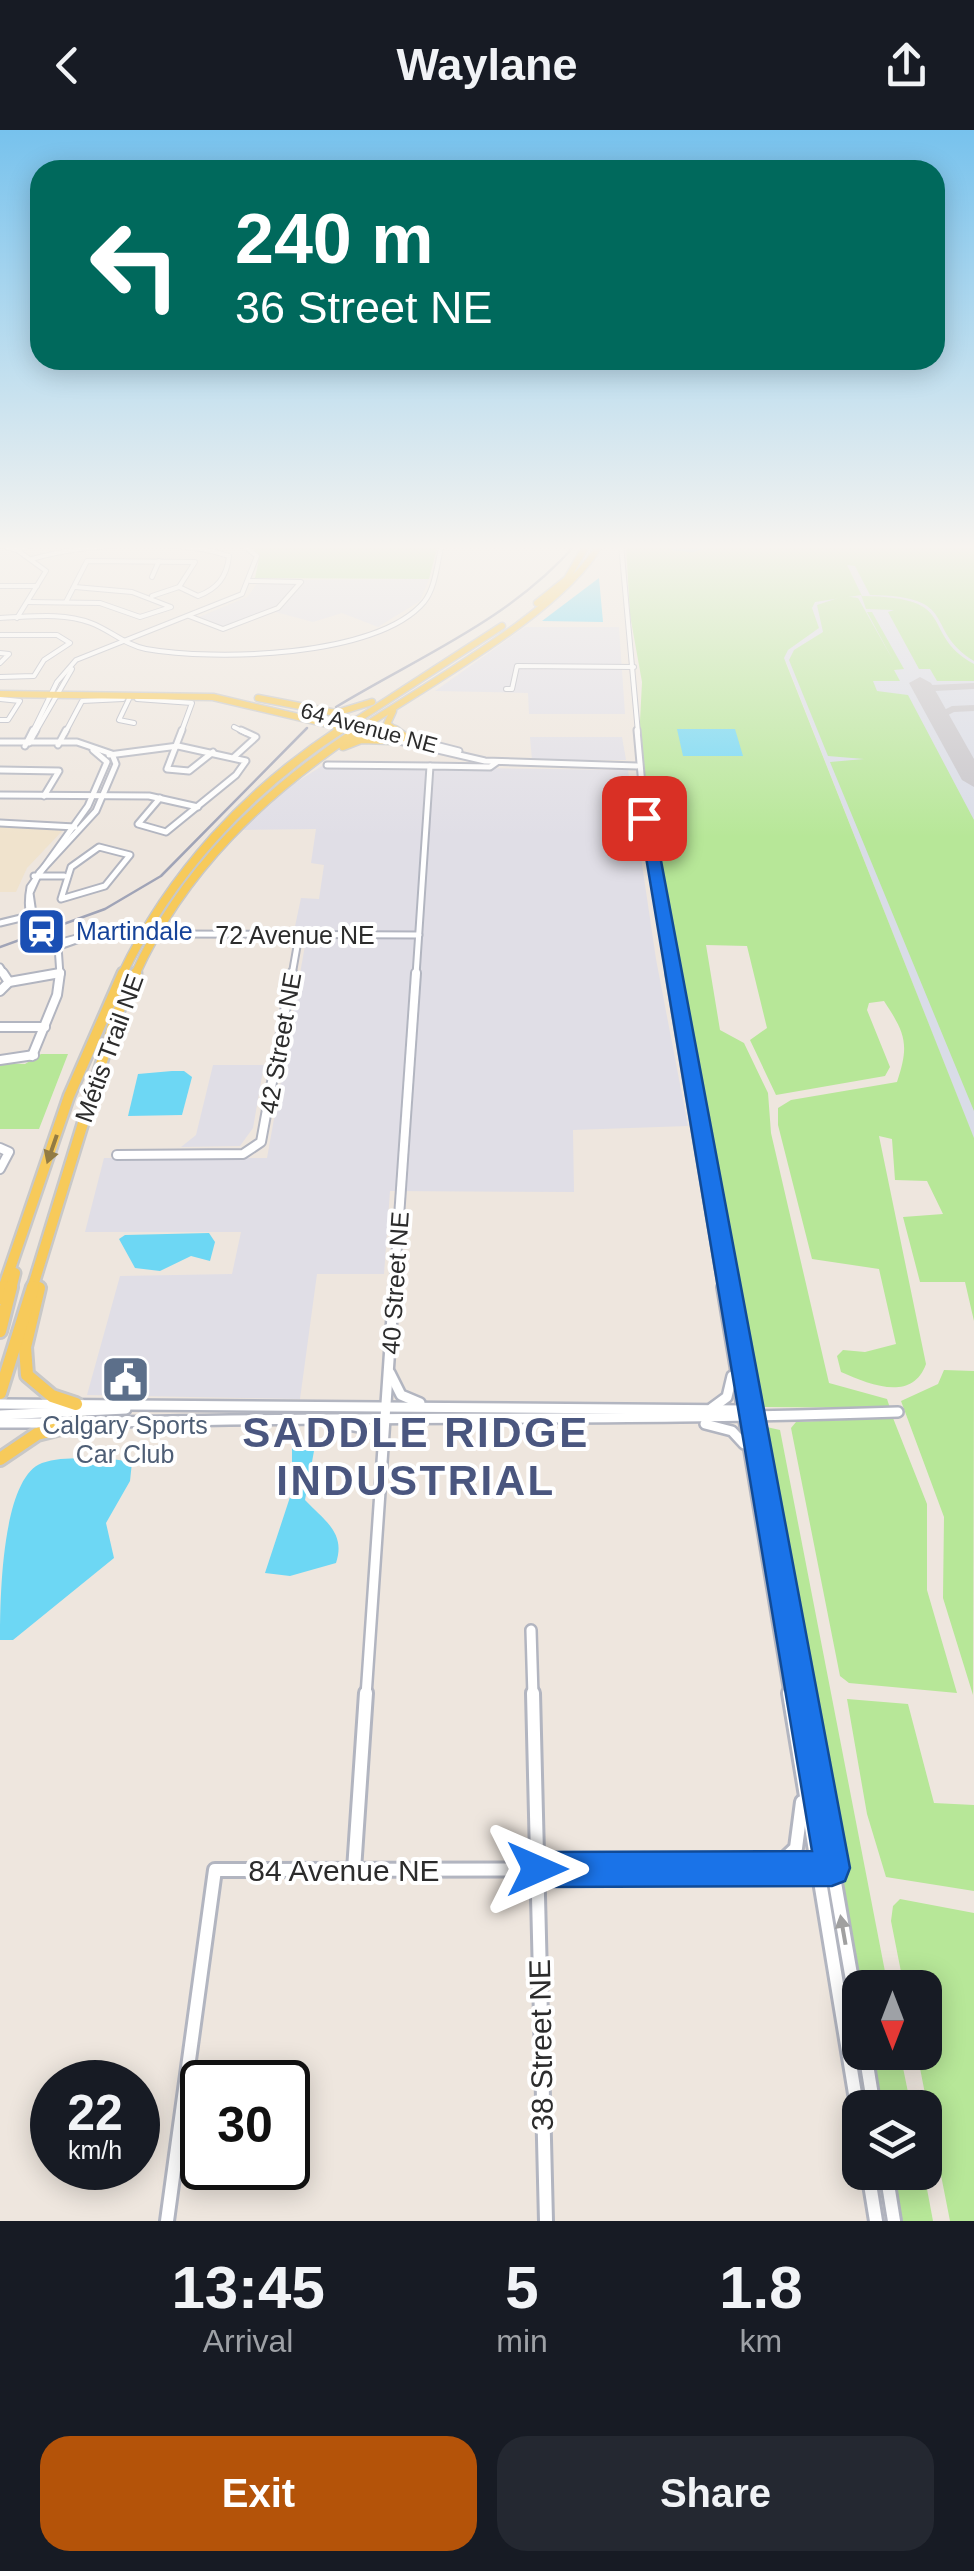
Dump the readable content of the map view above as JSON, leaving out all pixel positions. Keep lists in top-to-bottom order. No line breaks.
{"streets":{"main road":["64 Avenue NE","Métis Trail NE"],"street":["72 Avenue NE","42 Street NE","40 Street NE","84 Avenue NE","38 Street NE"]},"crossings":[["64 Avenue NE","Métis Trail NE"],["72 Avenue NE","42 Street NE"],["72 Avenue NE","40 Street NE"],["40 Street NE","84 Avenue NE"],["84 Avenue NE","38 Street NE"]],"districts":["SADDLE RIDGE INDUSTRIAL"],"places":{"station":["Martindale"],"public building":["Calgary Sports Car Club"]},"north":"bottom","page":{"header":"Waylane","turn":["240 m","36 Street NE"],"speed":"22 km/h","limit":"30","eta":["13:45","Arrival","5","min","1.8","km"],"buttons":["Exit","Share"]}}
